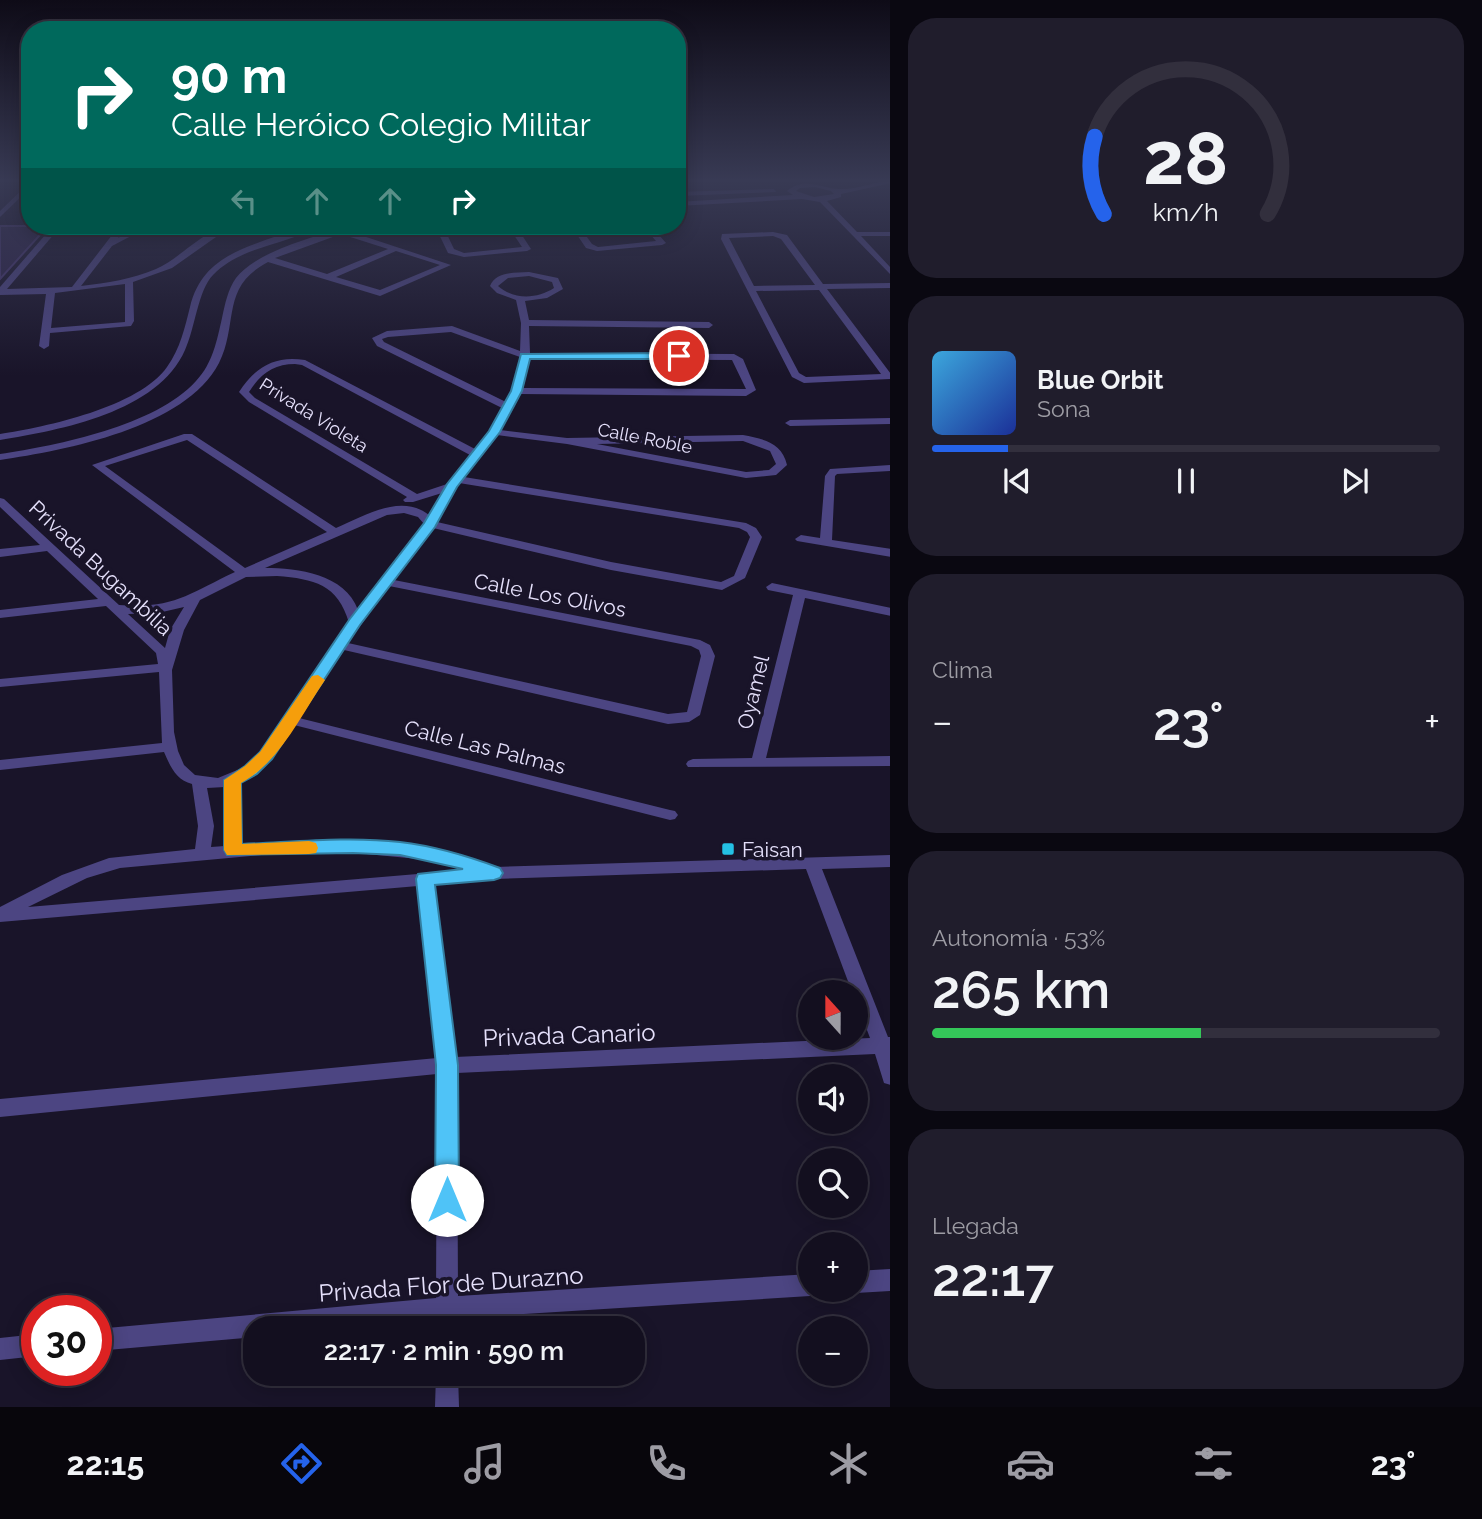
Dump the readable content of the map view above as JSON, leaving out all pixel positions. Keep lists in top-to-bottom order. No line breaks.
{"streets":{"street":["Privada Violeta","Calle Roble","Privada Bugambilia","Calle Los Olivos","Oyamel","Calle Las Palmas","Privada Canario","Privada Flor de Durazno"]},"crossings":[["Privada Bugambilia","Calle Los Olivos"],["Privada Bugambilia","Calle Las Palmas"],["Calle Los Olivos","Calle Las Palmas"]],"places":{"transit":["Faisan"]},"north":"top","page":{"turn":["90 m","Calle Heróico Colegio Militar"],"song":["Blue Orbit","Sona"],"tile":["Clima",["Autonomía · 53%","265 km"],["Llegada","22:17"]],"heat":["−","23°","+"],"map_buttons":["+","−"],"limit":"30","trip":"22:17 · 2 min · 590 m","tabs":["22:15","23°"],"gauge":["28","km/h"]}}
